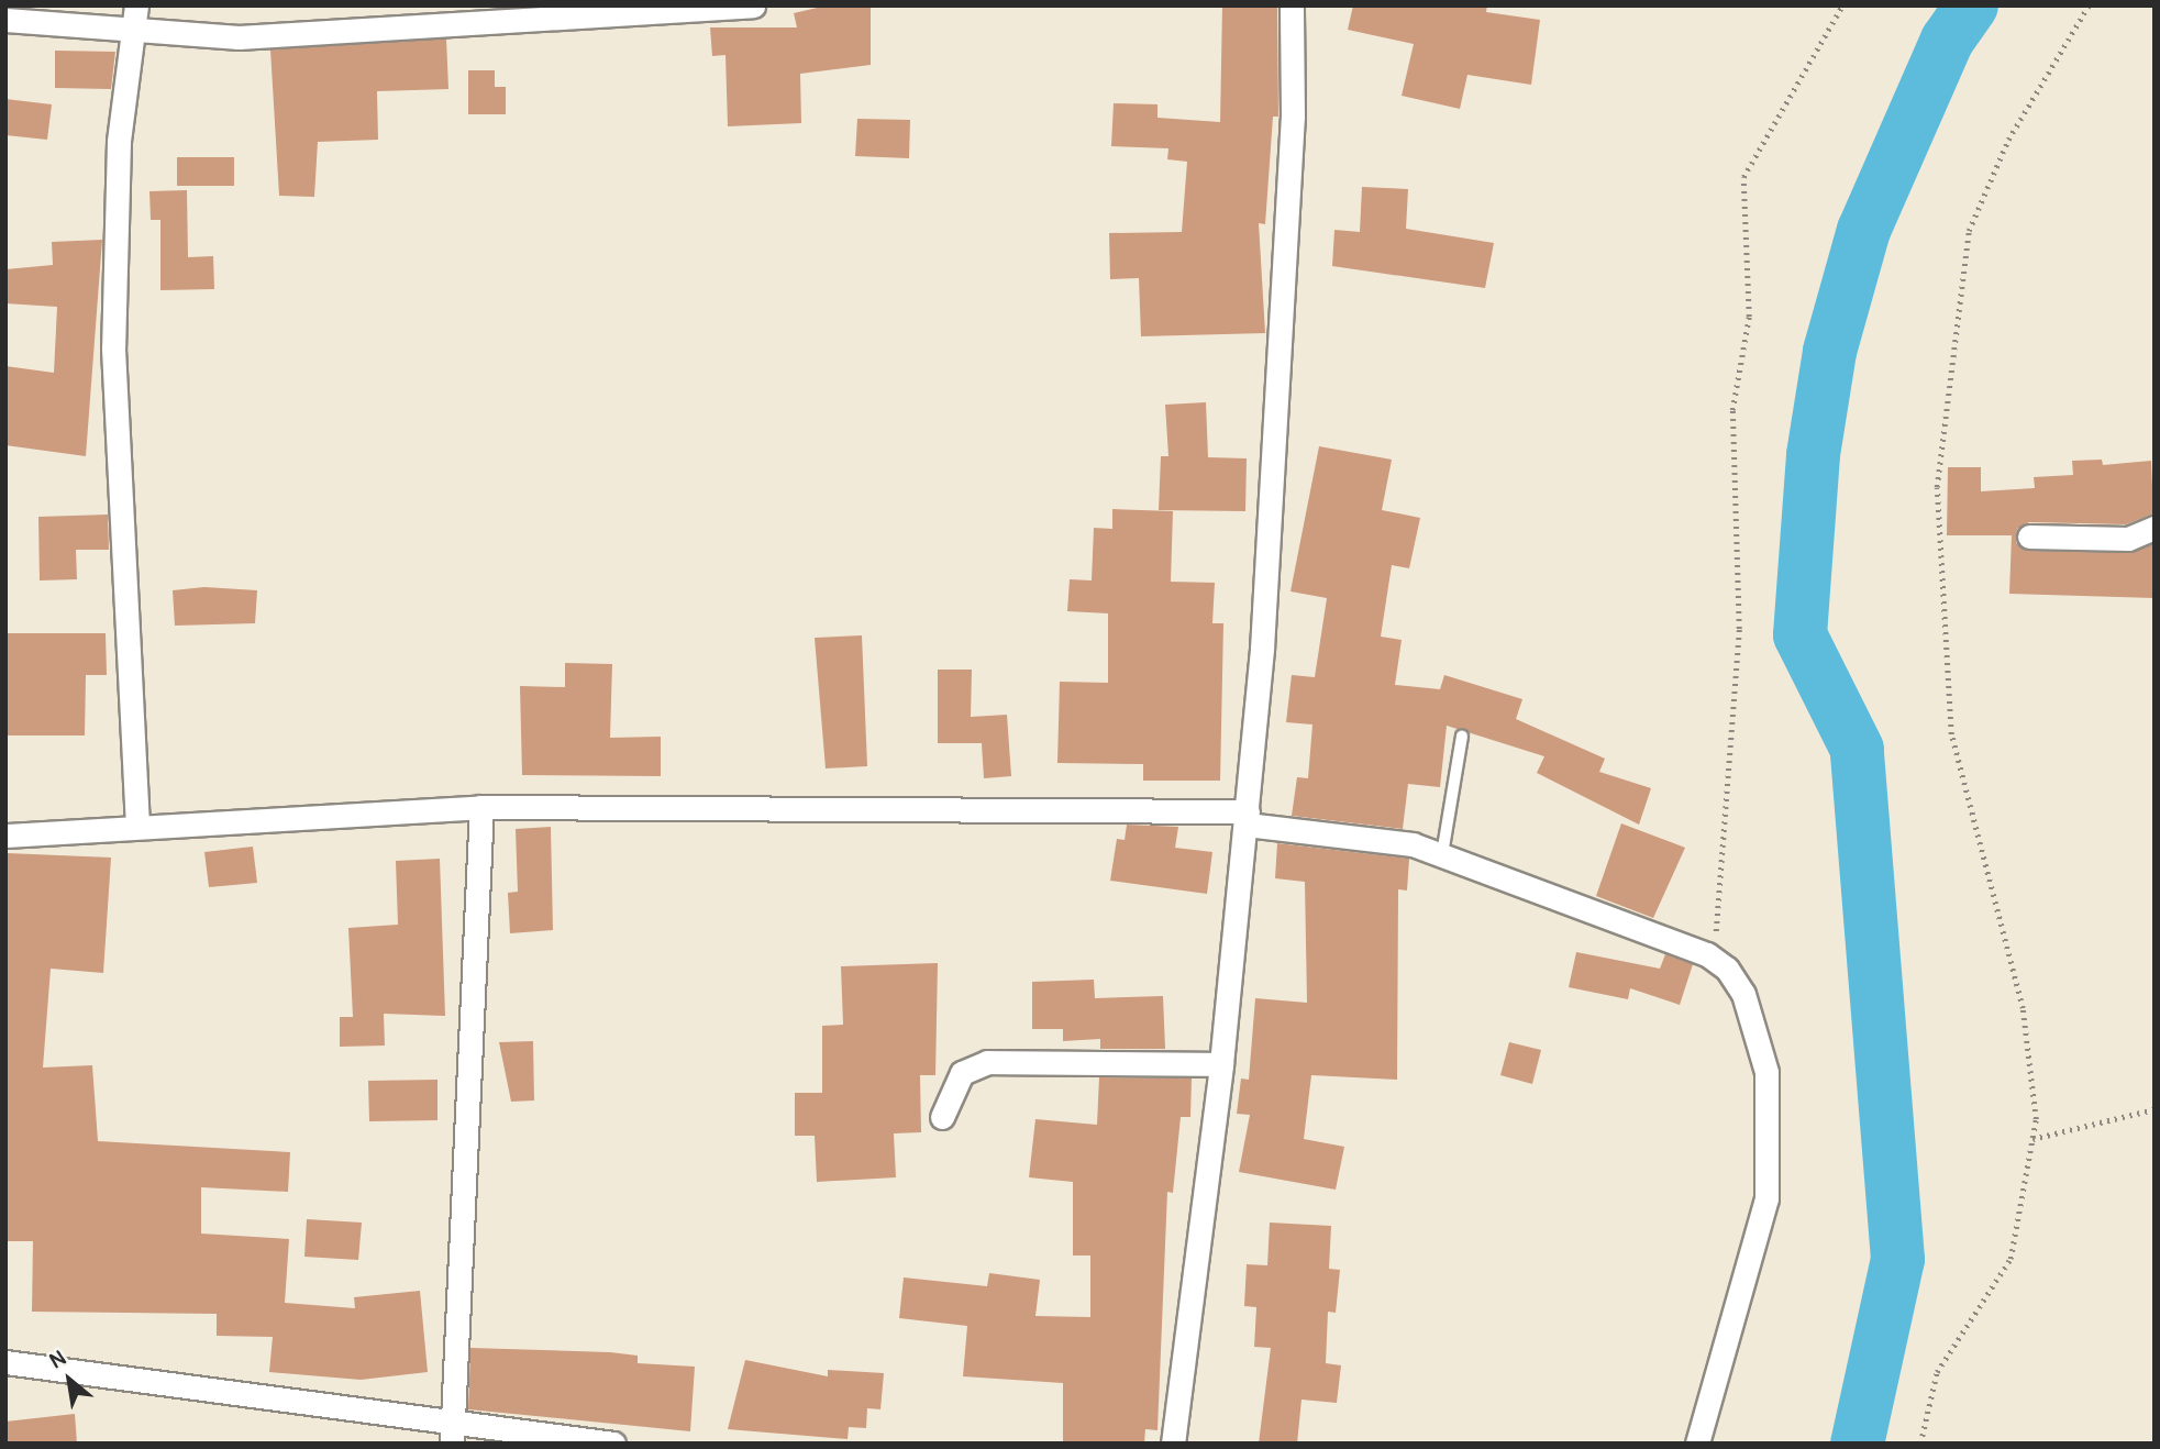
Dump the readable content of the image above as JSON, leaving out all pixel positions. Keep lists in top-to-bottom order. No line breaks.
{"north":"top left"}
